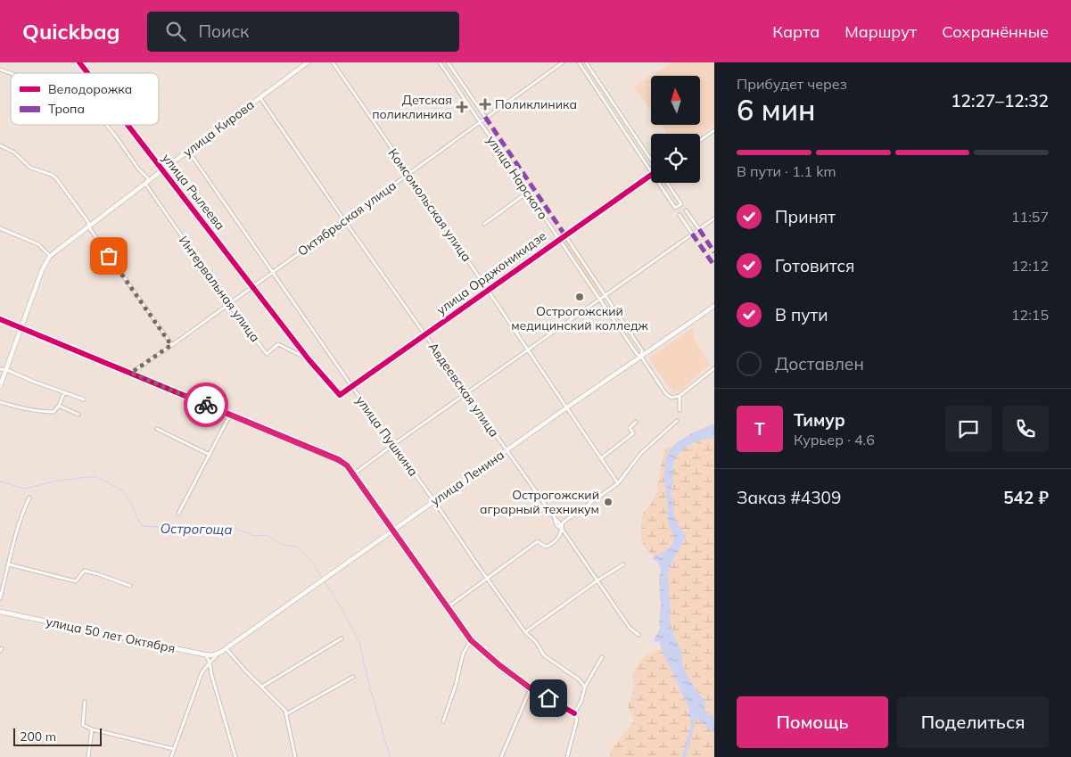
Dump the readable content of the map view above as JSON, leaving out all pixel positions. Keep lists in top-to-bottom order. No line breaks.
{"streets":{"main road":["улица Кирова","улица Ленина","улица 50 лет Октября"],"street":["улица Нарского","улица Рылеева","Комсомольская улица","Октябрьская улица","улица Орджоникидзе","Интервальная улица","Авдеевская улица","улица Пушкина"]},"crossings":[["улица Кирова","улица Рылеева"],["улица Кирова","Интервальная улица"],["улица Кирова","Авдеевская улица"],["улица Кирова","улица Пушкина"],["улица Нарского","Октябрьская улица"],["улица Нарского","улица Орджоникидзе"],["улица Нарского","улица Ленина"],["улица Рылеева","Октябрьская улица"],["улица Рылеева","Интервальная улица"],["Комсомольская улица","Октябрьская улица"],["Комсомольская улица","улица Орджоникидзе"],["Комсомольская улица","улица Ленина"],["Октябрьская улица","Интервальная улица"],["Октябрьская улица","Авдеевская улица"],["Октябрьская улица","улица Пушкина"],["улица Орджоникидзе","Интервальная улица"],["улица Орджоникидзе","Авдеевская улица"],["улица Орджоникидзе","улица Пушкина"],["Авдеевская улица","улица Ленина"],["улица Пушкина","улица Ленина"],["улица Ленина","улица 50 лет Октября"]],"water":["Острогоща"],"places":{"health":["Поликлиника","Детская поликлиника"],"other":["Острогожский медицинский колледж","Острогожский аграрный техникум"]},"legend":["Велодорожка","Тропа"],"scale_bar":"200 m","north":"top","page":{"header":"Quickbag","search":"Поиск","nav":["Карта","Маршрут","Сохранённые"],"heading":["6 мин","Прибудет через","12:27–12:32"],"panel":["Тимур","Курьер · 4.6","Заказ #4309","542 ₽"],"bar":"В пути · 1.1 km","list":[["Принят","11:57"],["Готовится","12:12"],["В пути","12:15"],"Доставлен"],"round":"Т","buttons":["Помощь","Поделиться"],"scale":"200 m"}}
